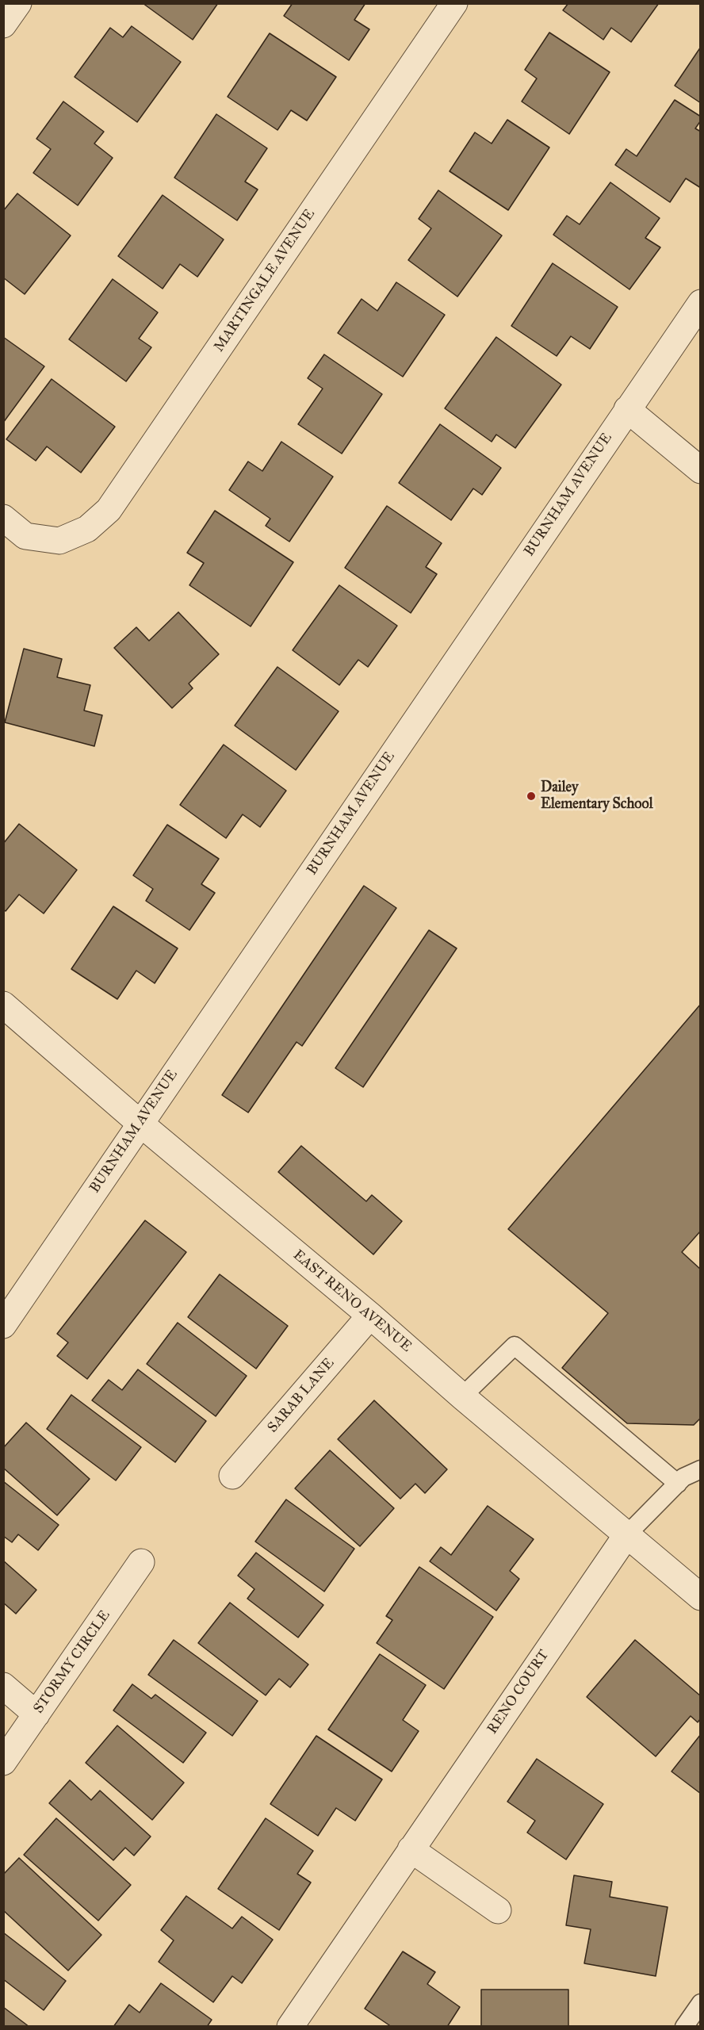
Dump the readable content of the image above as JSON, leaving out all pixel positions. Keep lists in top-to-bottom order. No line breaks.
{"streets":{"street":["MARTINGALE AVENUE","BURNHAM AVENUE","EAST RENO AVENUE","SARAB LANE","STORMY CIRCLE","RENO COURT"]},"crossings":[["BURNHAM AVENUE","EAST RENO AVENUE"],["EAST RENO AVENUE","SARAB LANE"],["EAST RENO AVENUE","RENO COURT"]],"places":["Dailey Elementary School"]}
